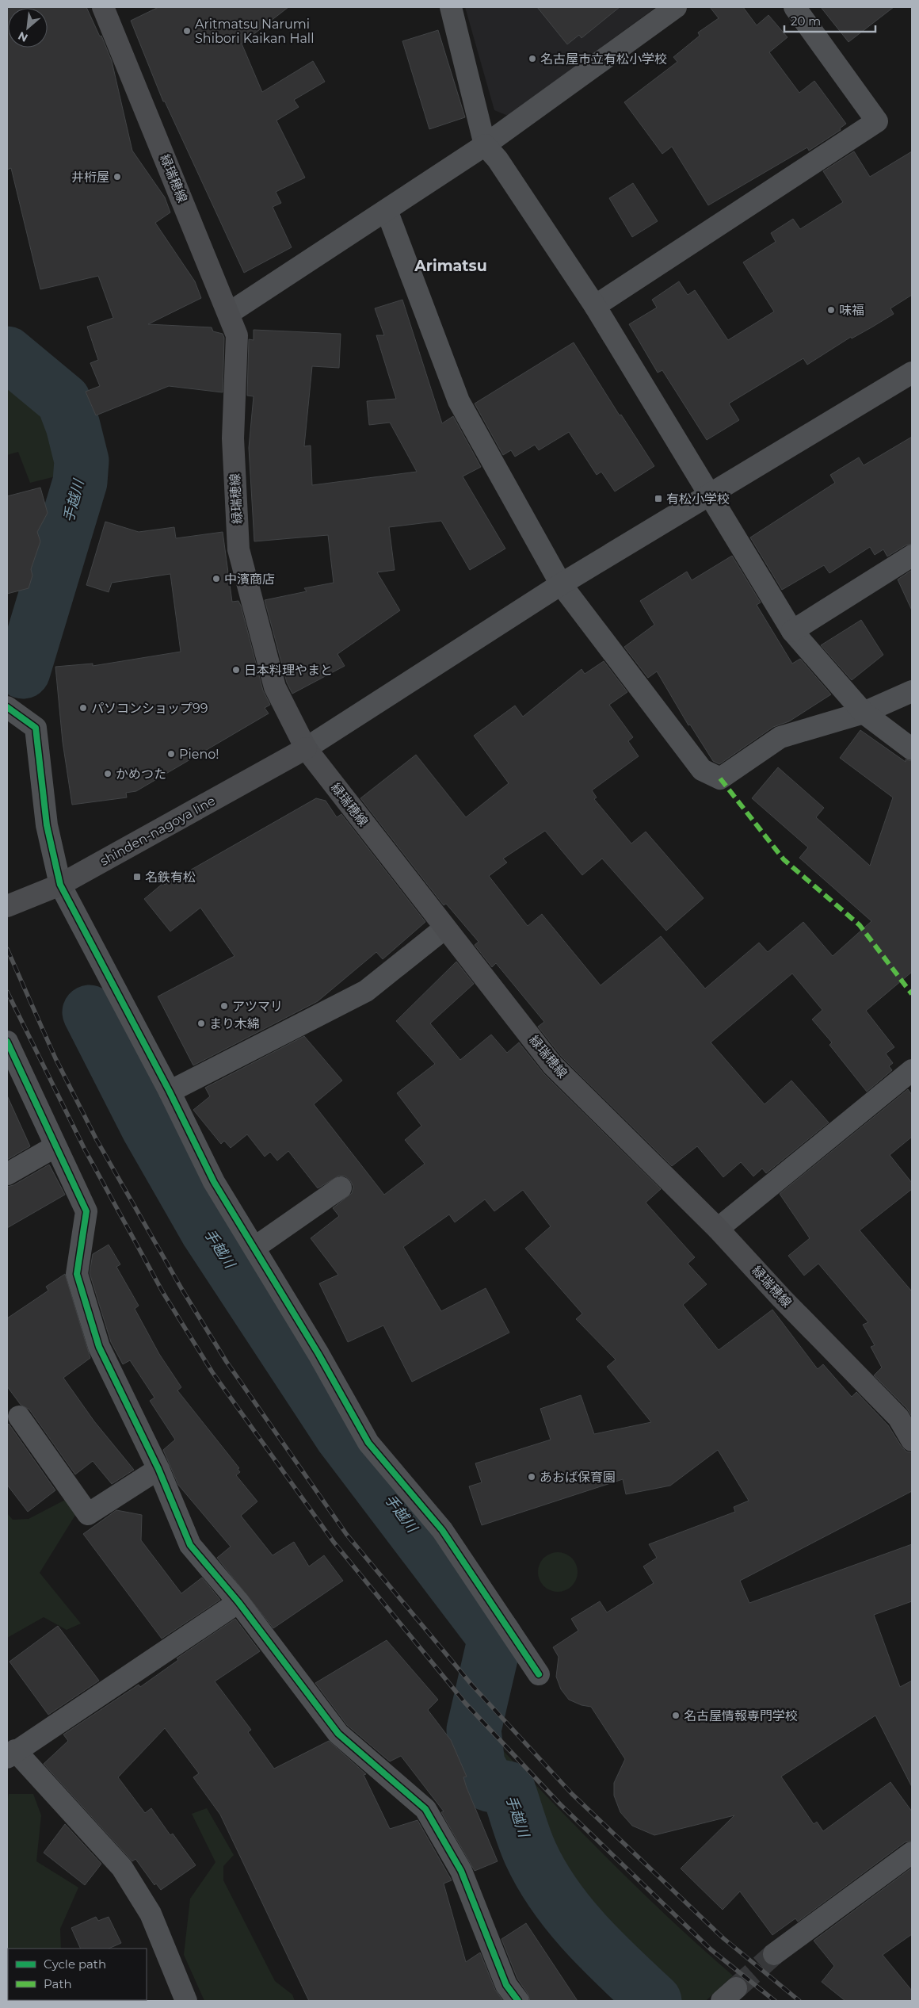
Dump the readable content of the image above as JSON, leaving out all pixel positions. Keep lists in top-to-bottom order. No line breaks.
{"streets":{"main road":["緑瑞穂線","shinden-nagoya line"]},"crossings":[["緑瑞穂線","shinden-nagoya line"]],"districts":["Arimatsu"],"water":["手越川"],"places":{"other":["Aritmatsu Narumi Shibori Kaikan Hall","名古屋市立有松小学校","井桁屋","味福","中濱商店","日本料理やまと","パソコンショップ99","Pieno!","かめつた","アツマリ","まり木綿","あおば保育園","名古屋情報専門学校"],"transit":["有松小学校","名鉄有松"]},"legend":["Cycle path","Path"],"scale_bar":"20 m","north":"bottom left"}
